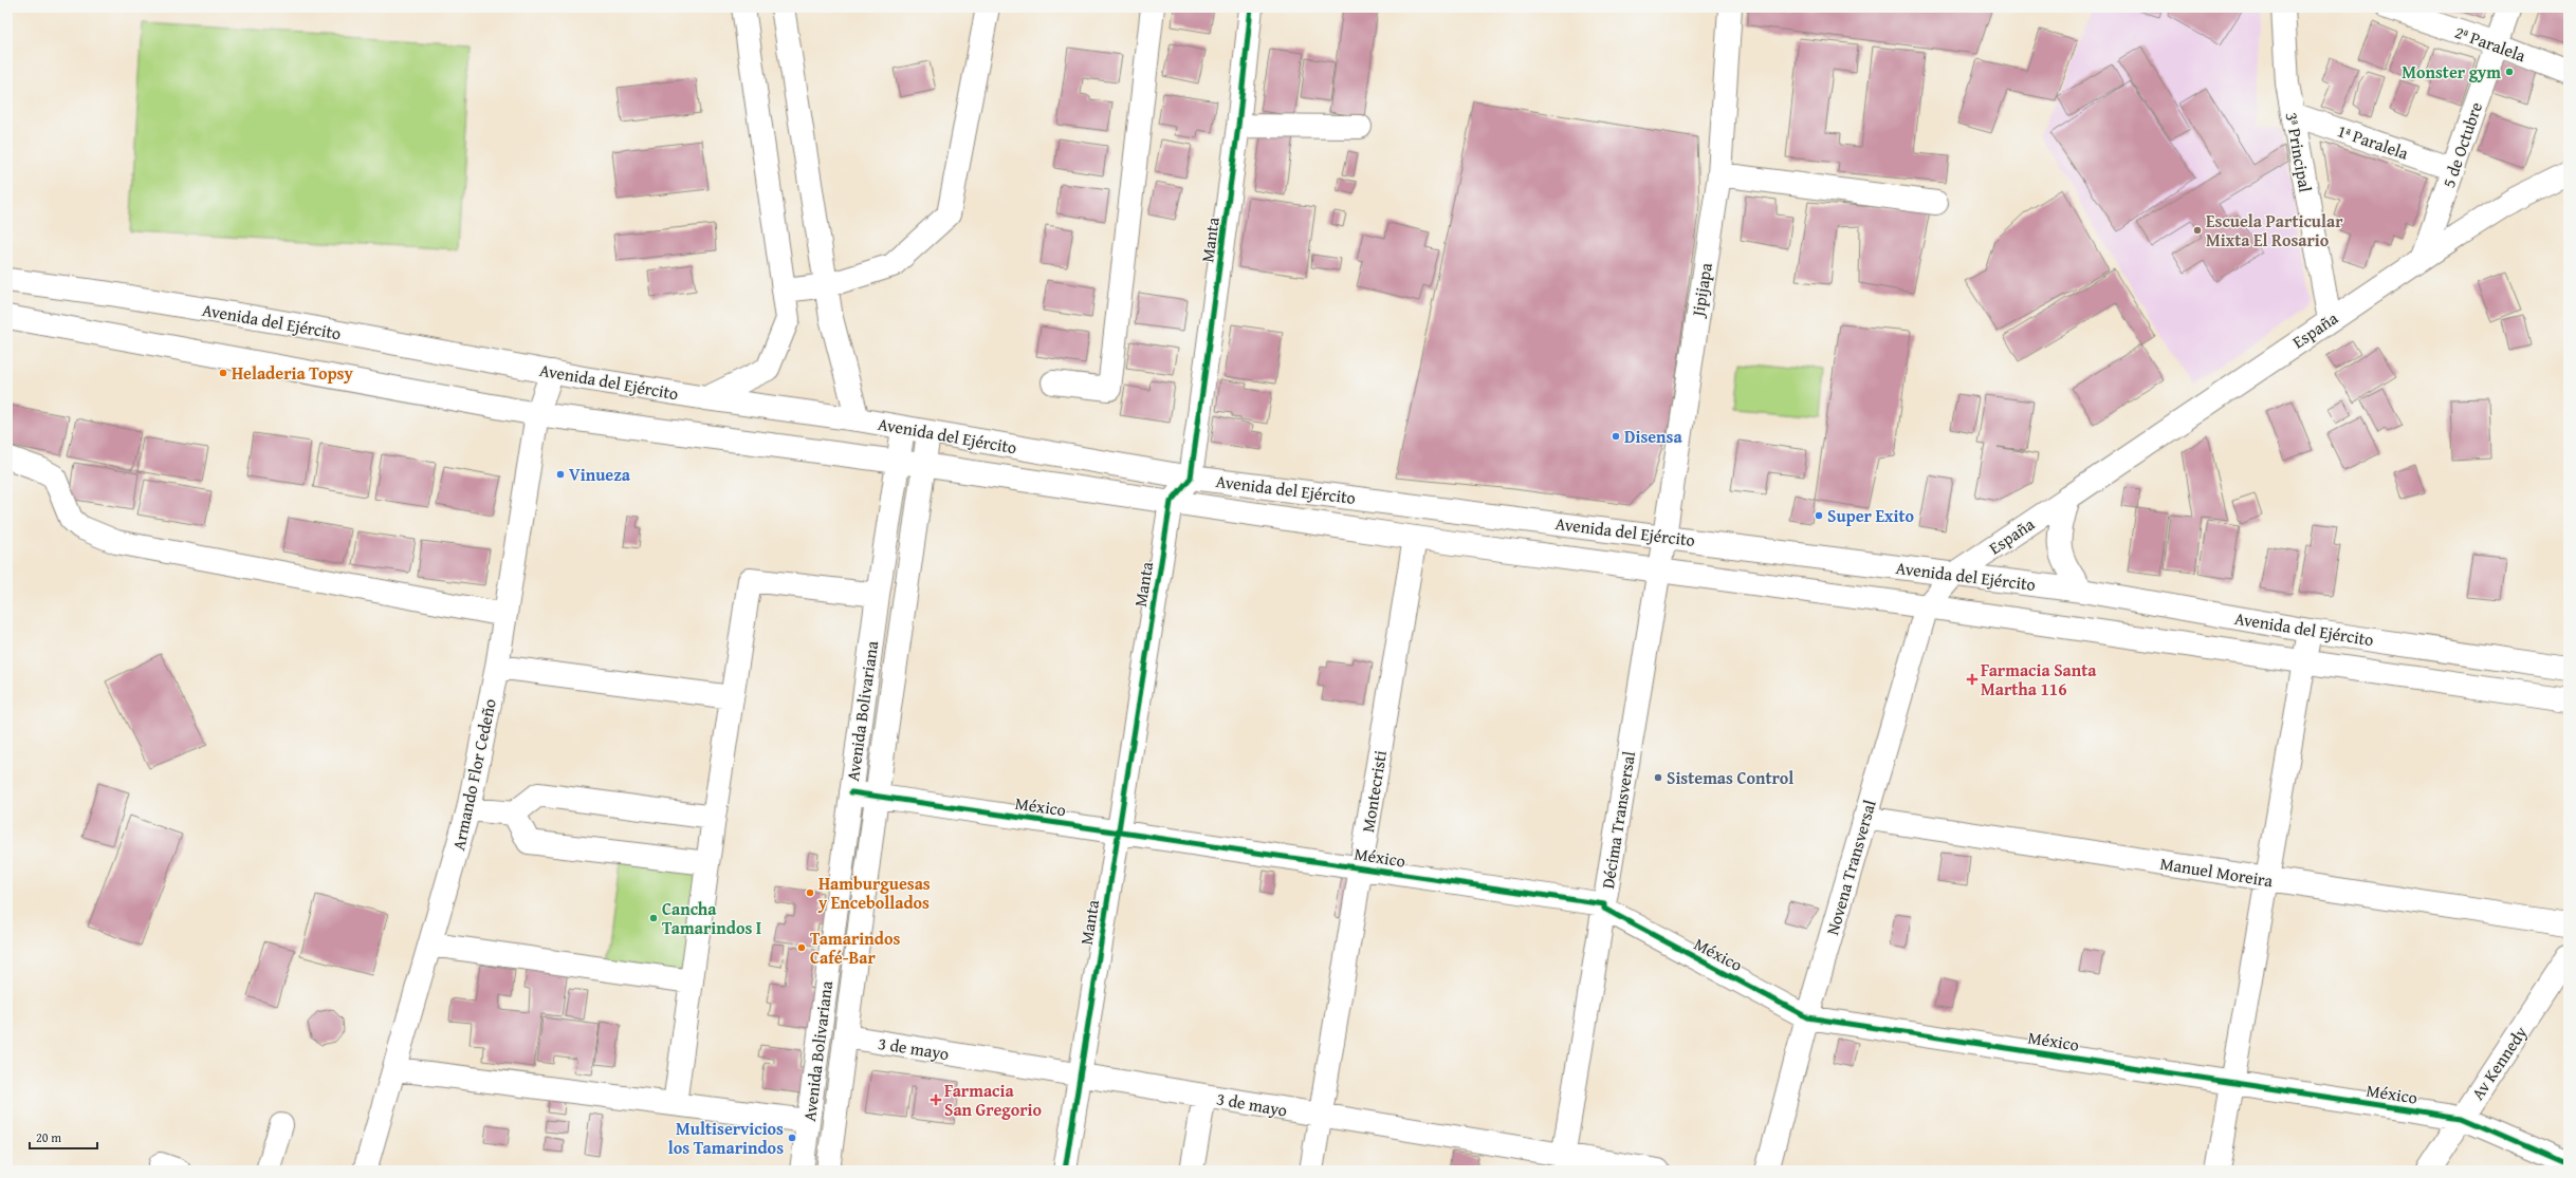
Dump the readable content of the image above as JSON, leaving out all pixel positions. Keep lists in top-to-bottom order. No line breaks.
{"streets":{"street":["2ª Paralela","1ª Paralela","5 de Octubre","3ª Principal","Manta","Jipijapa","Avenida del Ejército","España","Avenida Bolivariana","Armando Flor Cedeño","Montecristi","México","Décima Transversal","Novena Transversal","Manuel Moreira","3 de mayo","Av Kennedy"]},"crossings":[["2ª Paralela","5 de Octubre"],["1ª Paralela","5 de Octubre"],["1ª Paralela","3ª Principal"],["5 de Octubre","España"],["3ª Principal","España"],["Manta","Avenida del Ejército"],["Manta","México"],["Manta","3 de mayo"],["Jipijapa","Avenida del Ejército"],["Jipijapa","Décima Transversal"],["Avenida del Ejército","España"],["Avenida del Ejército","Avenida Bolivariana"],["Avenida del Ejército","Armando Flor Cedeño"],["Avenida del Ejército","Montecristi"],["Avenida del Ejército","Décima Transversal"],["Avenida del Ejército","Novena Transversal"],["España","Novena Transversal"],["Avenida Bolivariana","México"],["Avenida Bolivariana","3 de mayo"],["Montecristi","México"],["Montecristi","3 de mayo"],["México","Décima Transversal"],["México","Novena Transversal"],["México","Av Kennedy"],["Décima Transversal","3 de mayo"],["Novena Transversal","Manuel Moreira"]],"places":{"other":["Monster gym","Escuela Particular Mixta El Rosario","Heladeria Topsy","Disensa","Vinueza","Super Exito","Sistemas Control","Hamburguesas y Encebollados","Cancha Tamarindos I","Tamarindos Café-Bar","Multiservicios los Tamarindos"],"health":["Farmacia Santa Martha 116","Farmacia San Gregorio"]},"scale_bar":"20 m"}
